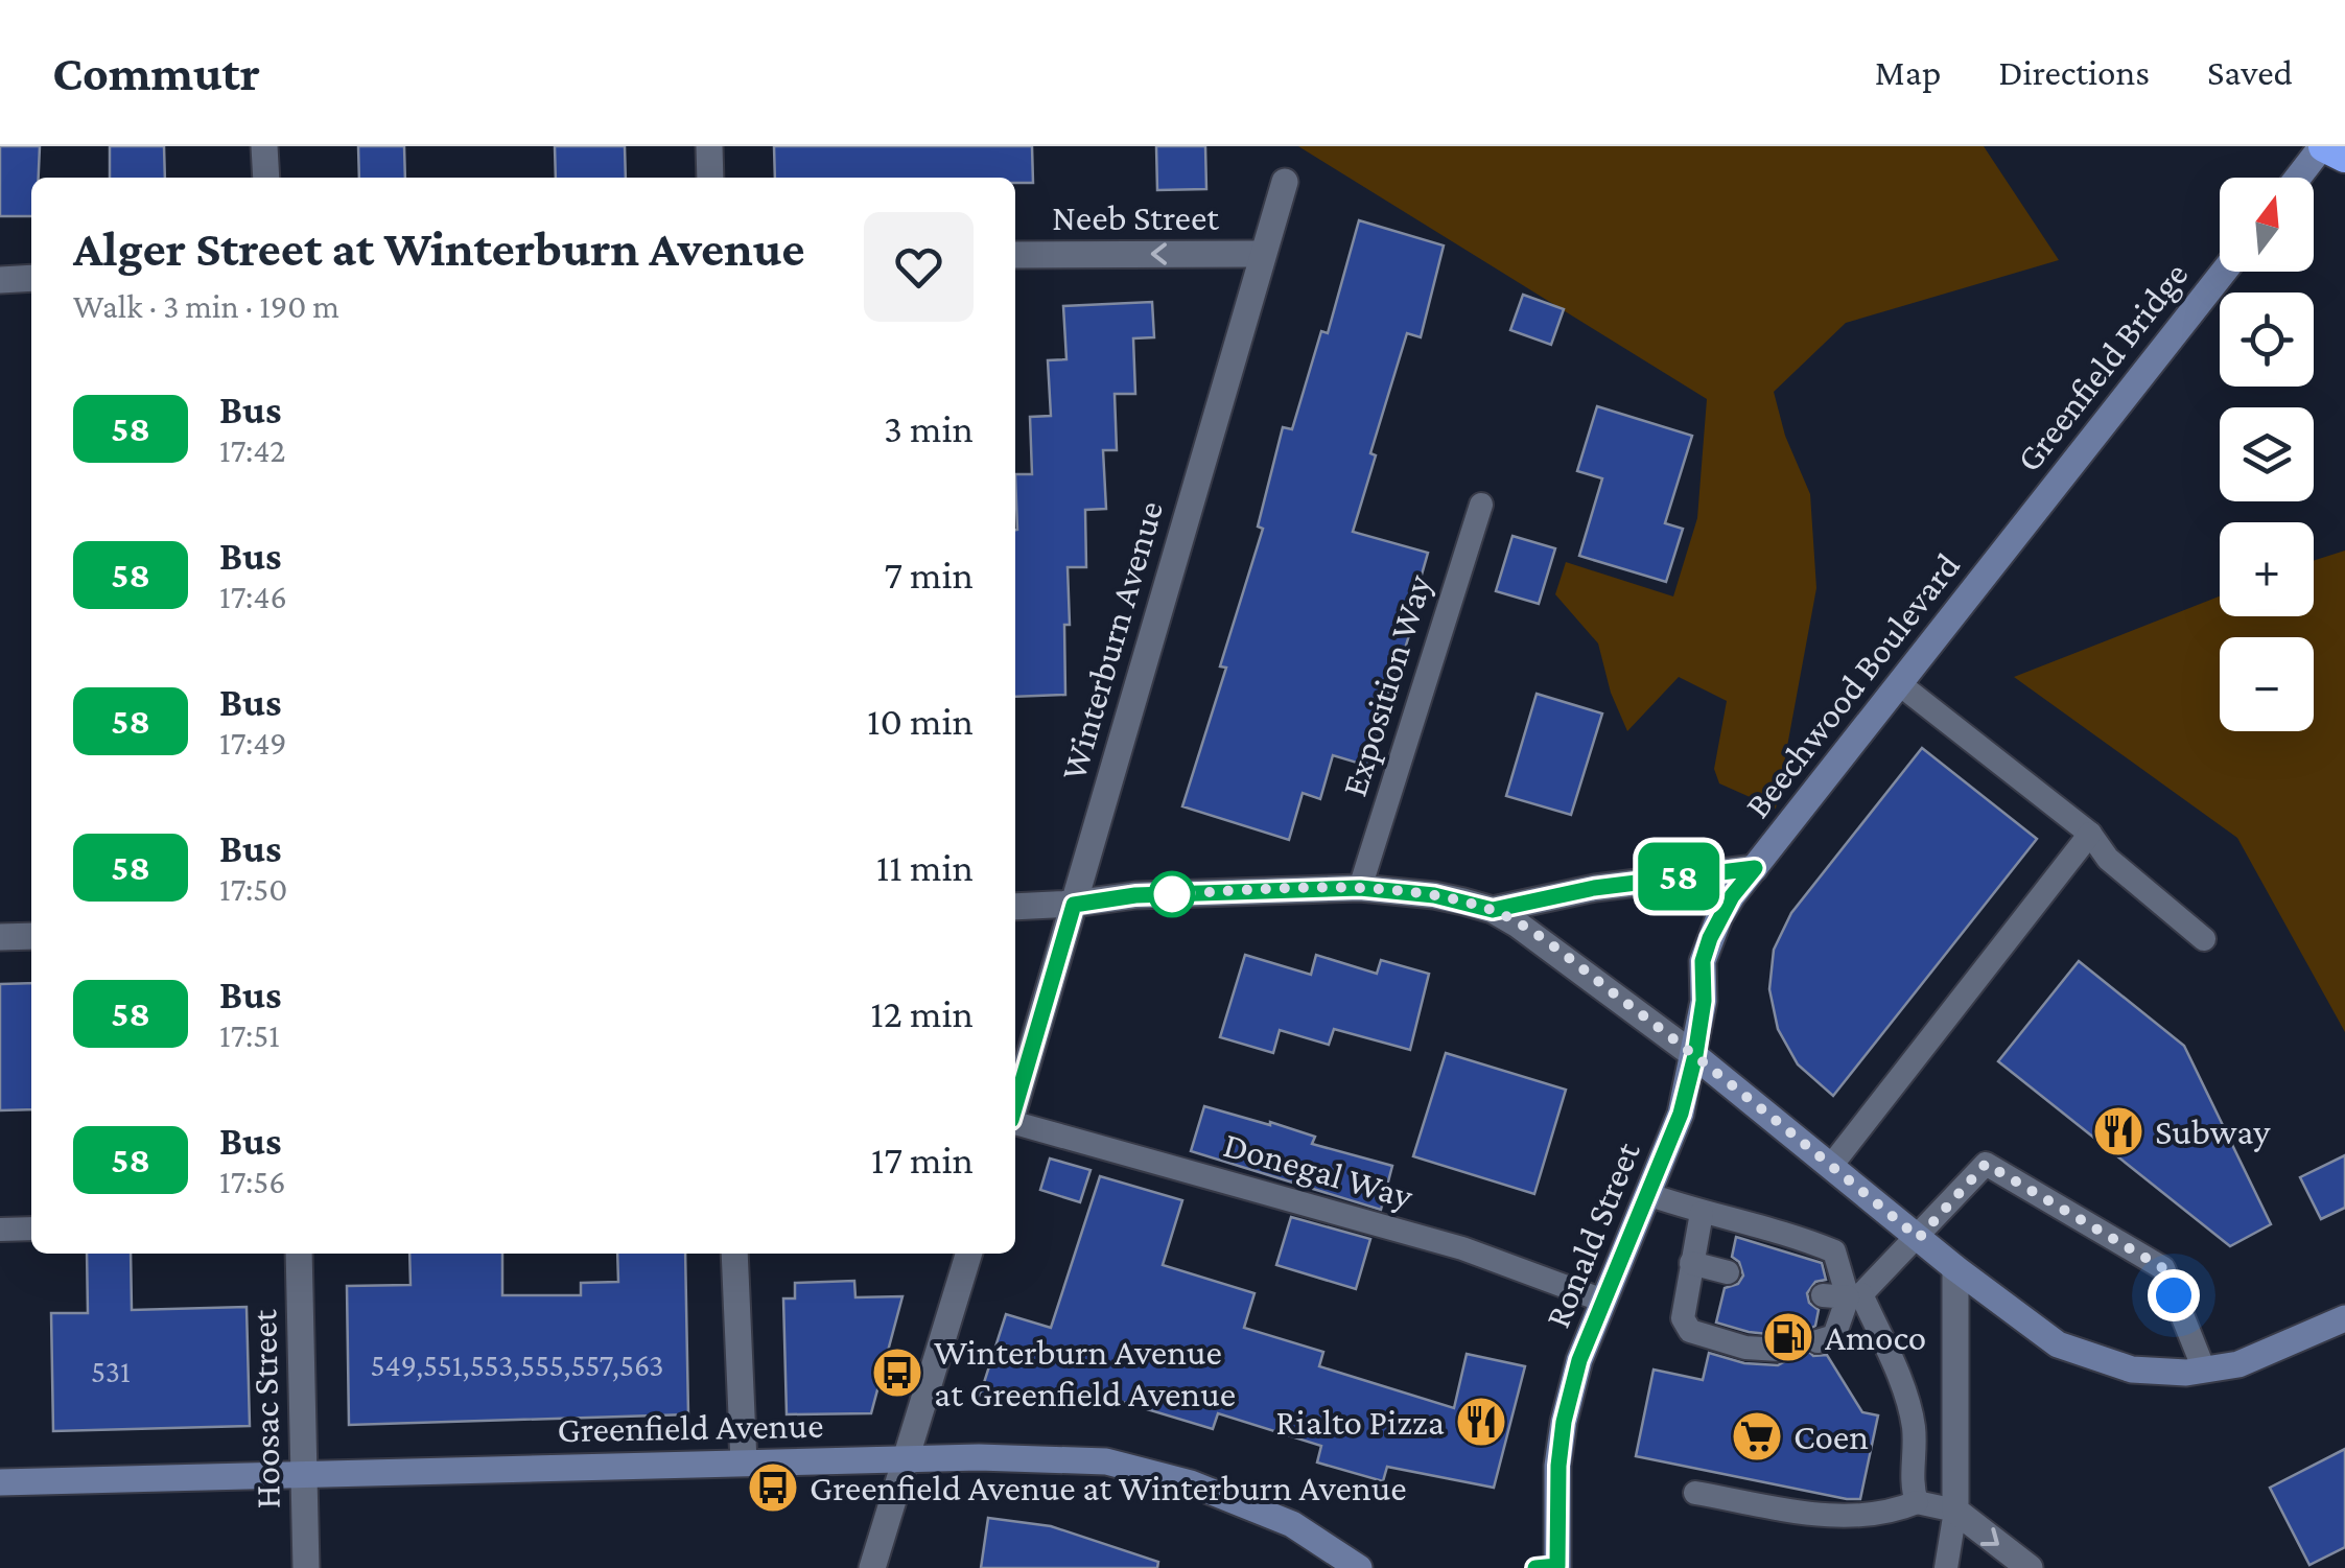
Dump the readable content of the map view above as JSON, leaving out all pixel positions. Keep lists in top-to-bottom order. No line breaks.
{"streets":{"main road":["Greenfield Bridge","Beechwood Boulevard","Ronald Street","Greenfield Avenue"],"street":["Neeb Street","Winterburn Avenue","Hoosac Street"],"lane":["Exposition Way","Donegal Way"]},"crossings":[["Neeb Street","Winterburn Avenue"],["Greenfield Bridge","Beechwood Boulevard"],["Beechwood Boulevard","Ronald Street"],["Donegal Way","Ronald Street"],["Hoosac Street","Greenfield Avenue"]],"one_way":["Neeb Street"],"places":{"restaurant":["Subway","Rialto Pizza"],"fuel station":["Amoco"],"bus stop":["Winterburn Avenue at Greenfield Avenue","Greenfield Avenue at Winterburn Avenue"],"supermarket":["Coen"]},"lines":["bus line 58"],"house_numbers":["549,551,553,555,557,563","531"],"north":"top","page":{"header":"Commutr","nav":["Map","Directions","Saved"],"on_map":"58","map_buttons":["+","−"],"heading":["Alger Street at Winterburn Avenue","Walk · 3 min · 190 m"],"list":[{"mark":"58","name":"Bus","note":"17:42","value":"3 min"},{"mark":"58","name":"Bus","note":"17:46","value":"7 min"},{"mark":"58","name":"Bus","note":"17:49","value":"10 min"},{"mark":"58","name":"Bus","note":"17:50","value":"11 min"},{"mark":"58","name":"Bus","note":"17:51","value":"12 min"},{"mark":"58","name":"Bus","note":"17:56","value":"17 min"}]}}
